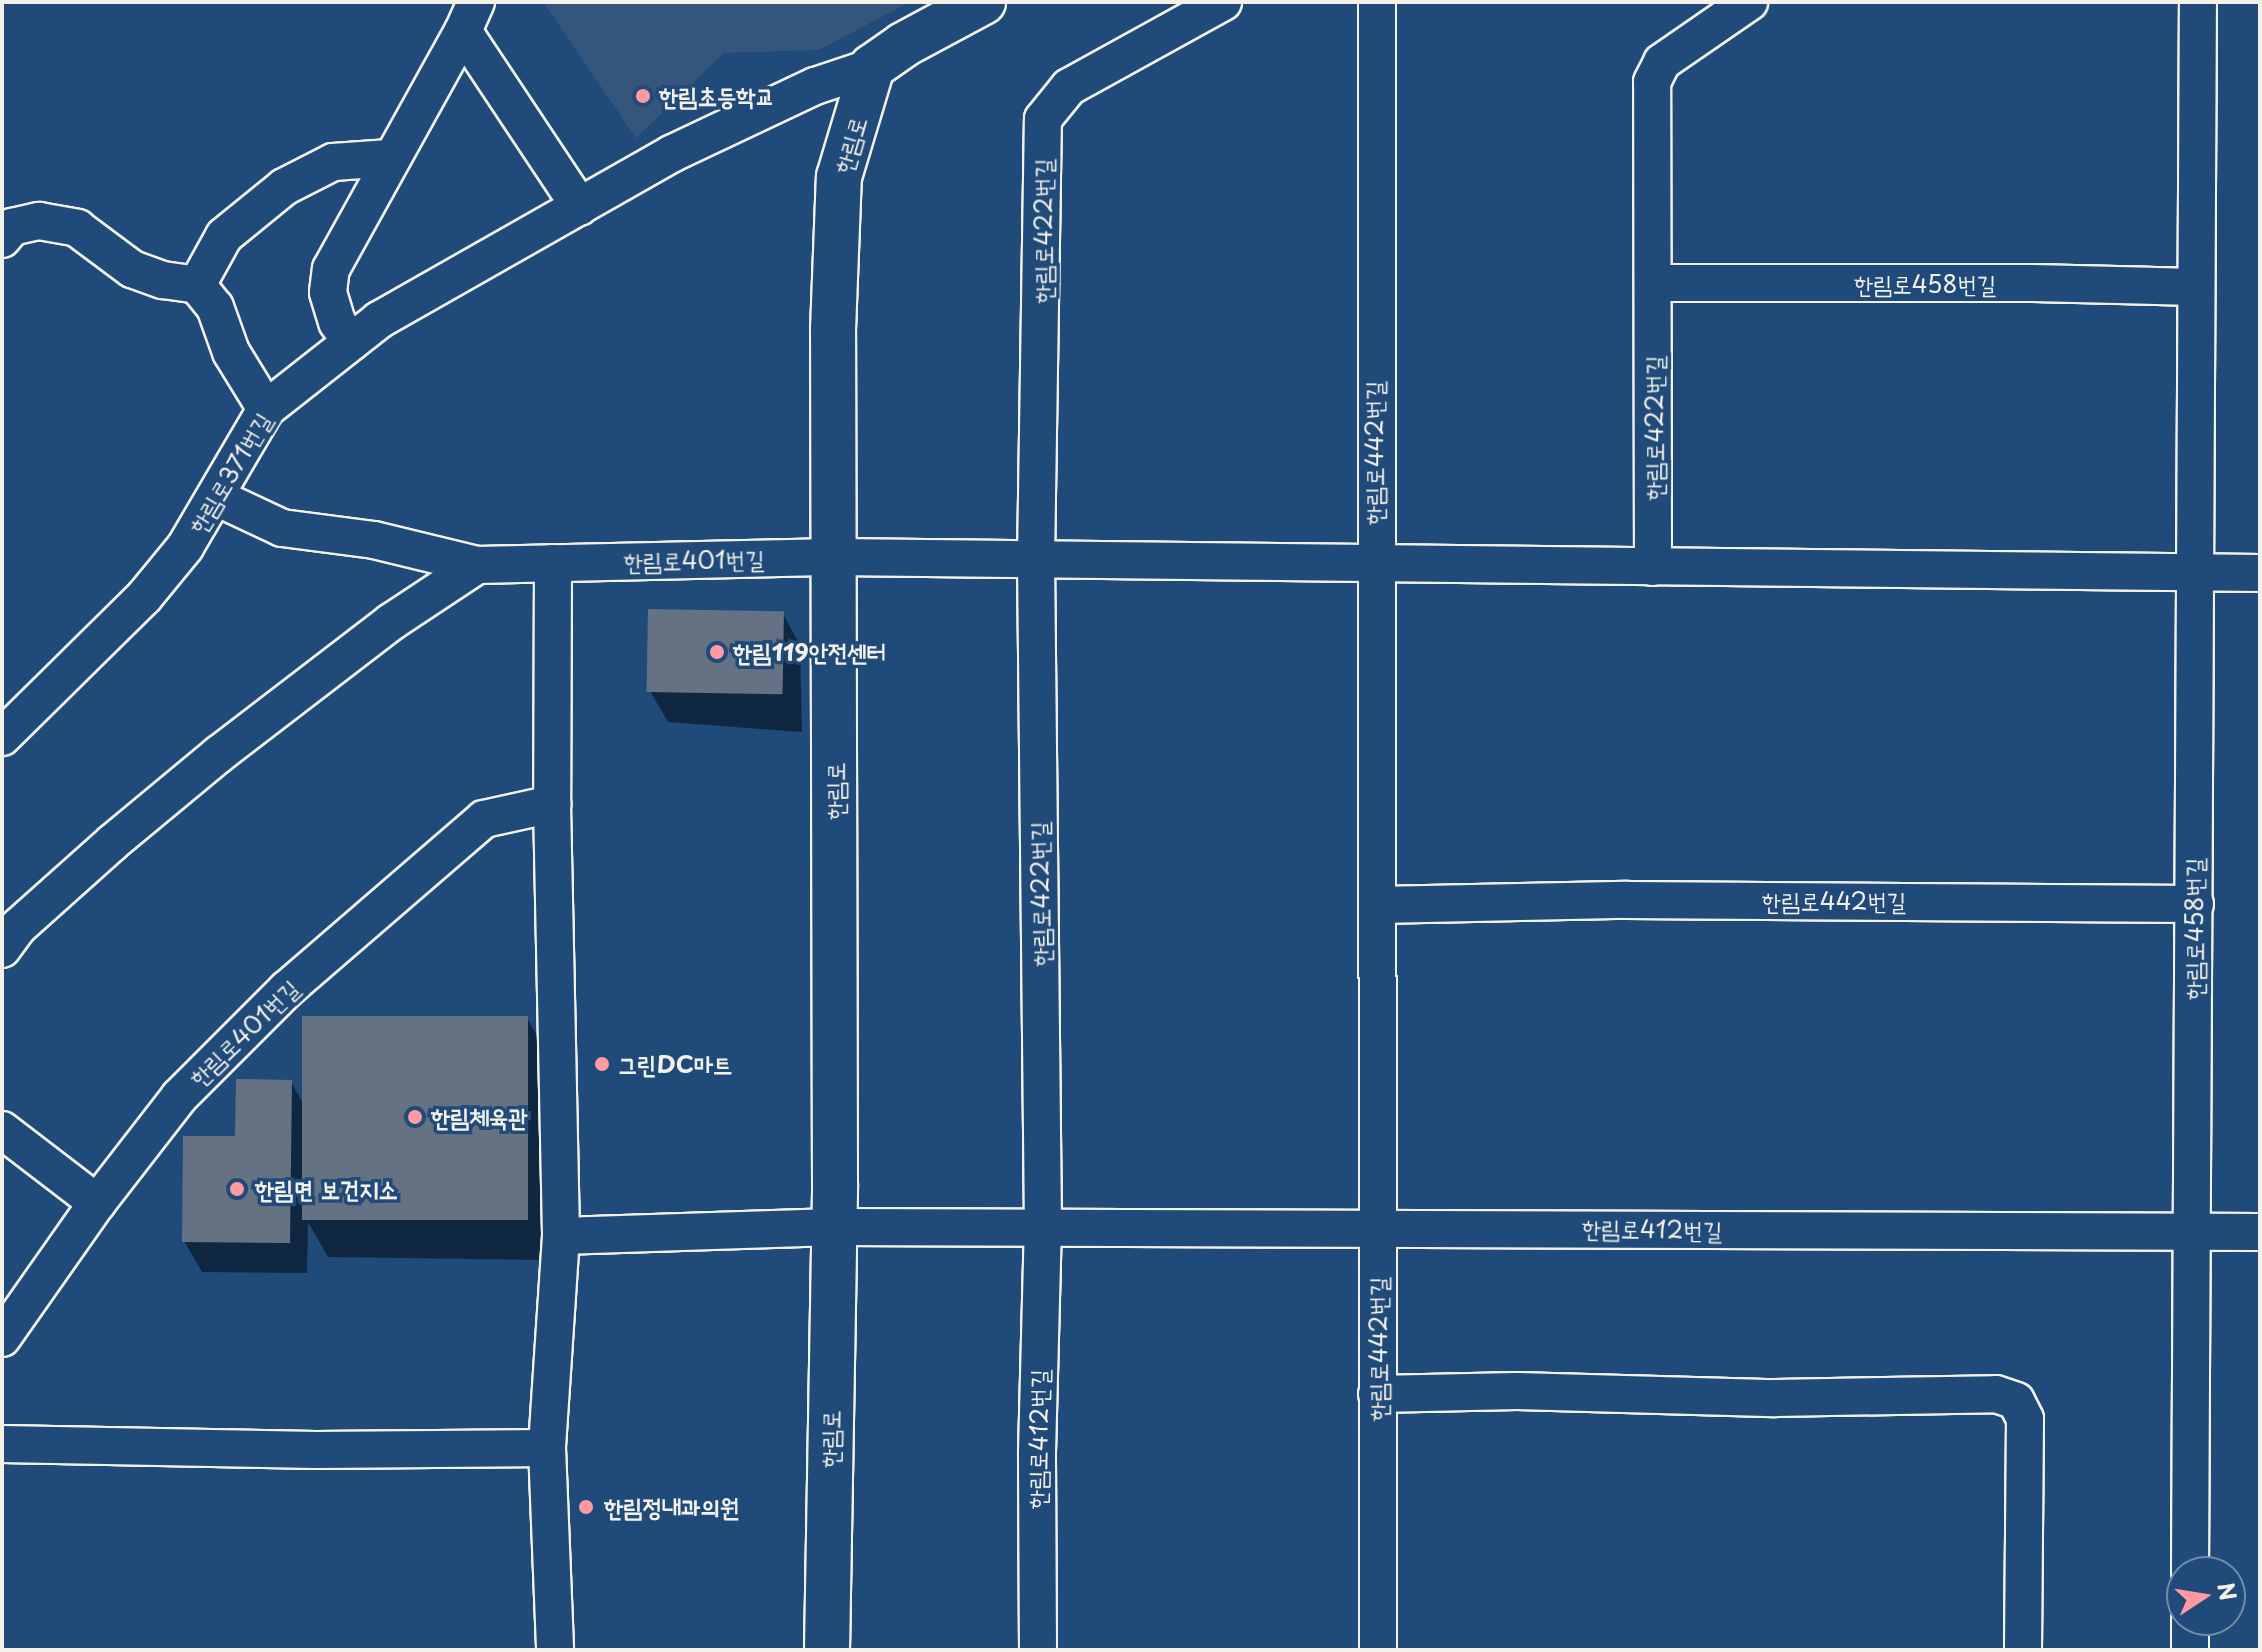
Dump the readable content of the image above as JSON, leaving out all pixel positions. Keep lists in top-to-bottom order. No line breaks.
{"streets":{"street":["한림로","한림로422번길","한림로458번길","한림로442번길","한림로371번길","한림로401번길","한림로412번길"]},"crossings":[["한림로","한림로371번길"],["한림로","한림로401번길"],["한림로","한림로412번길"],["한림로422번길","한림로458번길"],["한림로422번길","한림로412번길"],["한림로458번길","한림로442번길"],["한림로458번길","한림로412번길"],["한림로442번길","한림로412번길"],["한림로371번길","한림로401번길"]],"places":["한림초등학교","한림119안전센터","그린DC마트","한림체육관","한림면 보건지소","한림정내과의원"],"north":"right"}
